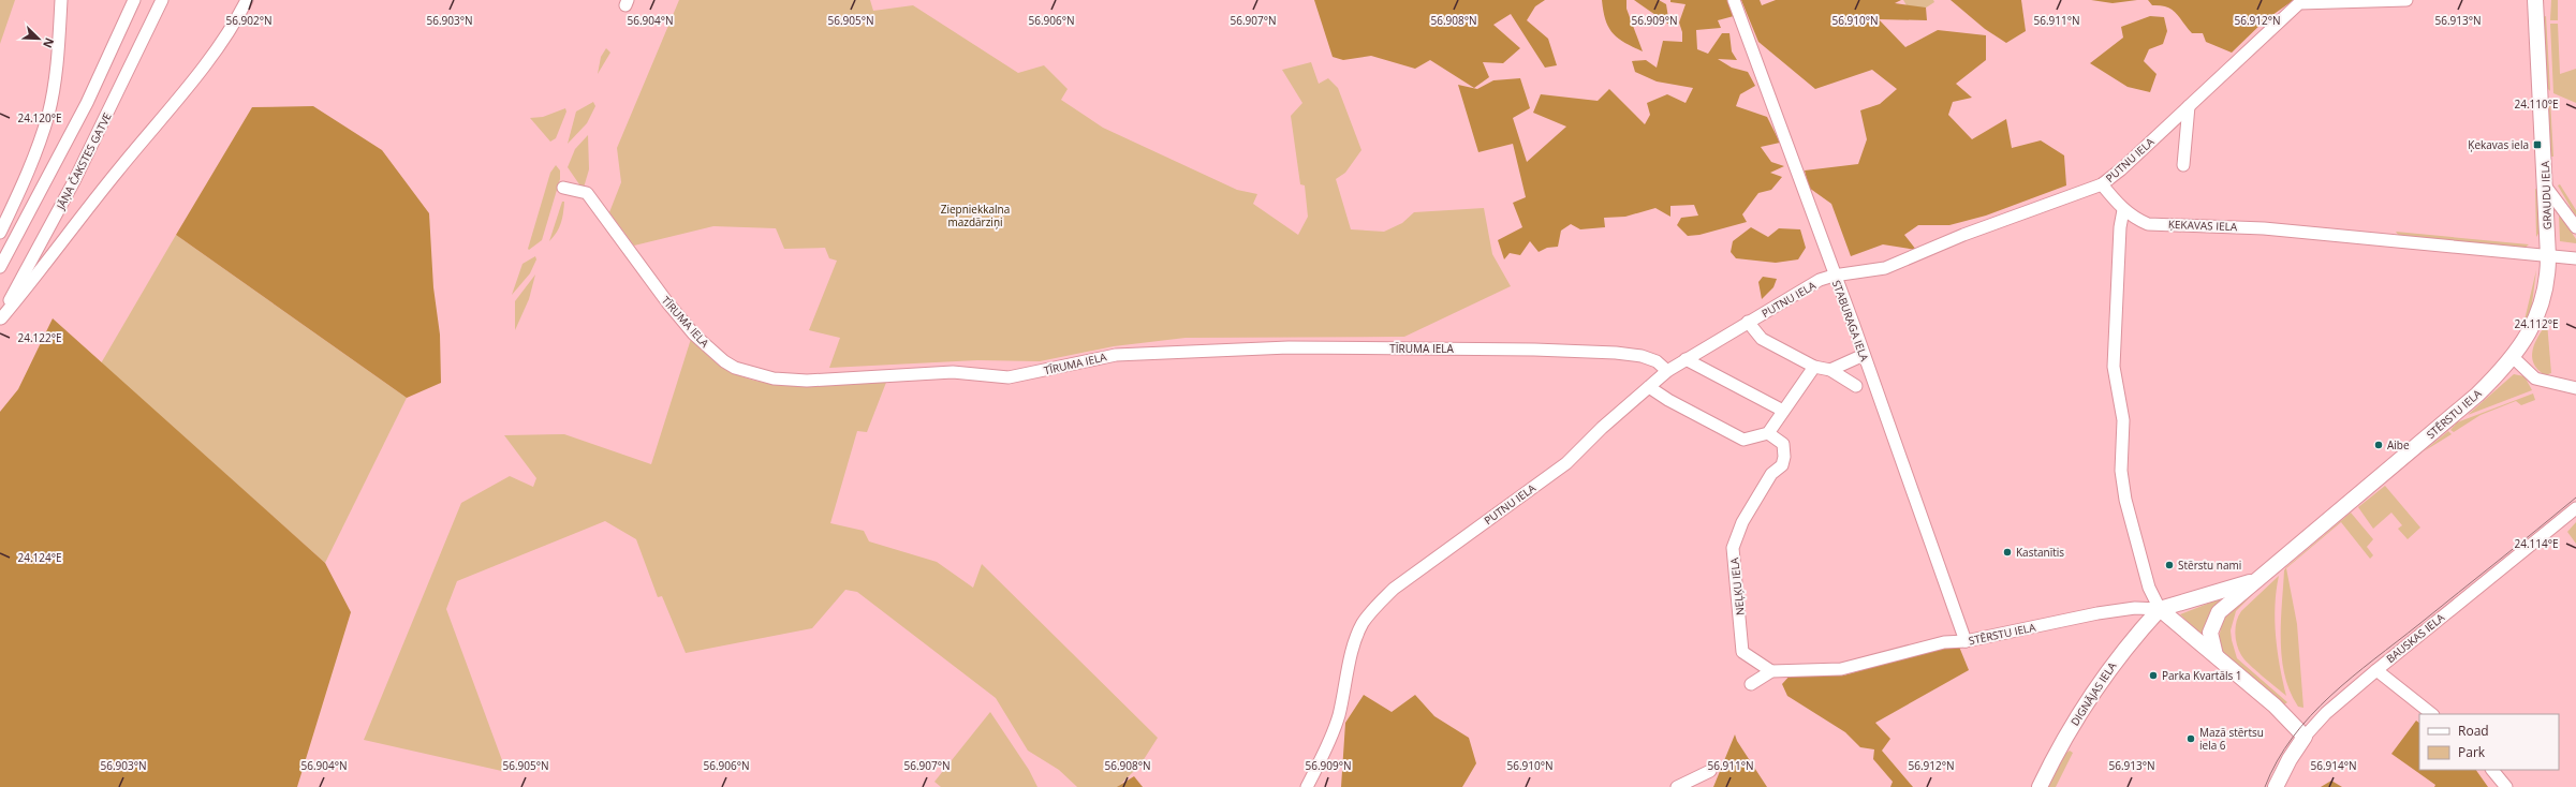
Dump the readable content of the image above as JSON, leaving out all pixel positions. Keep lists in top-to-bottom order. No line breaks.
{"streets":{"main road":["GRAUDU IELA","STĒRSTU IELA","BAUSKAS IELA","DIGNĀJAS IELA"],"street":["PUTNU IELA","JĀŅA ČAKSTES GATVE","ĶEKAVAS IELA","STABURAGA IELA","TĪRUMA IELA","NEĻĶU IELA"]},"crossings":[["PUTNU IELA","ĶEKAVAS IELA"],["PUTNU IELA","STABURAGA IELA"],["PUTNU IELA","TĪRUMA IELA"],["GRAUDU IELA","ĶEKAVAS IELA"],["GRAUDU IELA","STĒRSTU IELA"],["STABURAGA IELA","STĒRSTU IELA"],["STĒRSTU IELA","NEĻĶU IELA"],["STĒRSTU IELA","DIGNĀJAS IELA"]],"parks":["Ziepniekkalna mazdārziņi"],"places":{"transit":["Ķekavas iela"],"other":["Aibe","Kastanītis","Stērstu nami","Parka Kvartāls 1","Mazā stērtsu iela 6"]},"legend":["Road","Park"],"north":"bottom right","coordinates":["56.902°N","56.903°N","56.904°N","56.905°N","56.906°N","56.907°N","56.908°N","56.909°N","56.910°N","56.911°N","56.912°N","56.913°N","24.110°E","24.120°E","24.112°E","24.122°E","24.114°E","24.124°E","56.914°N"]}
